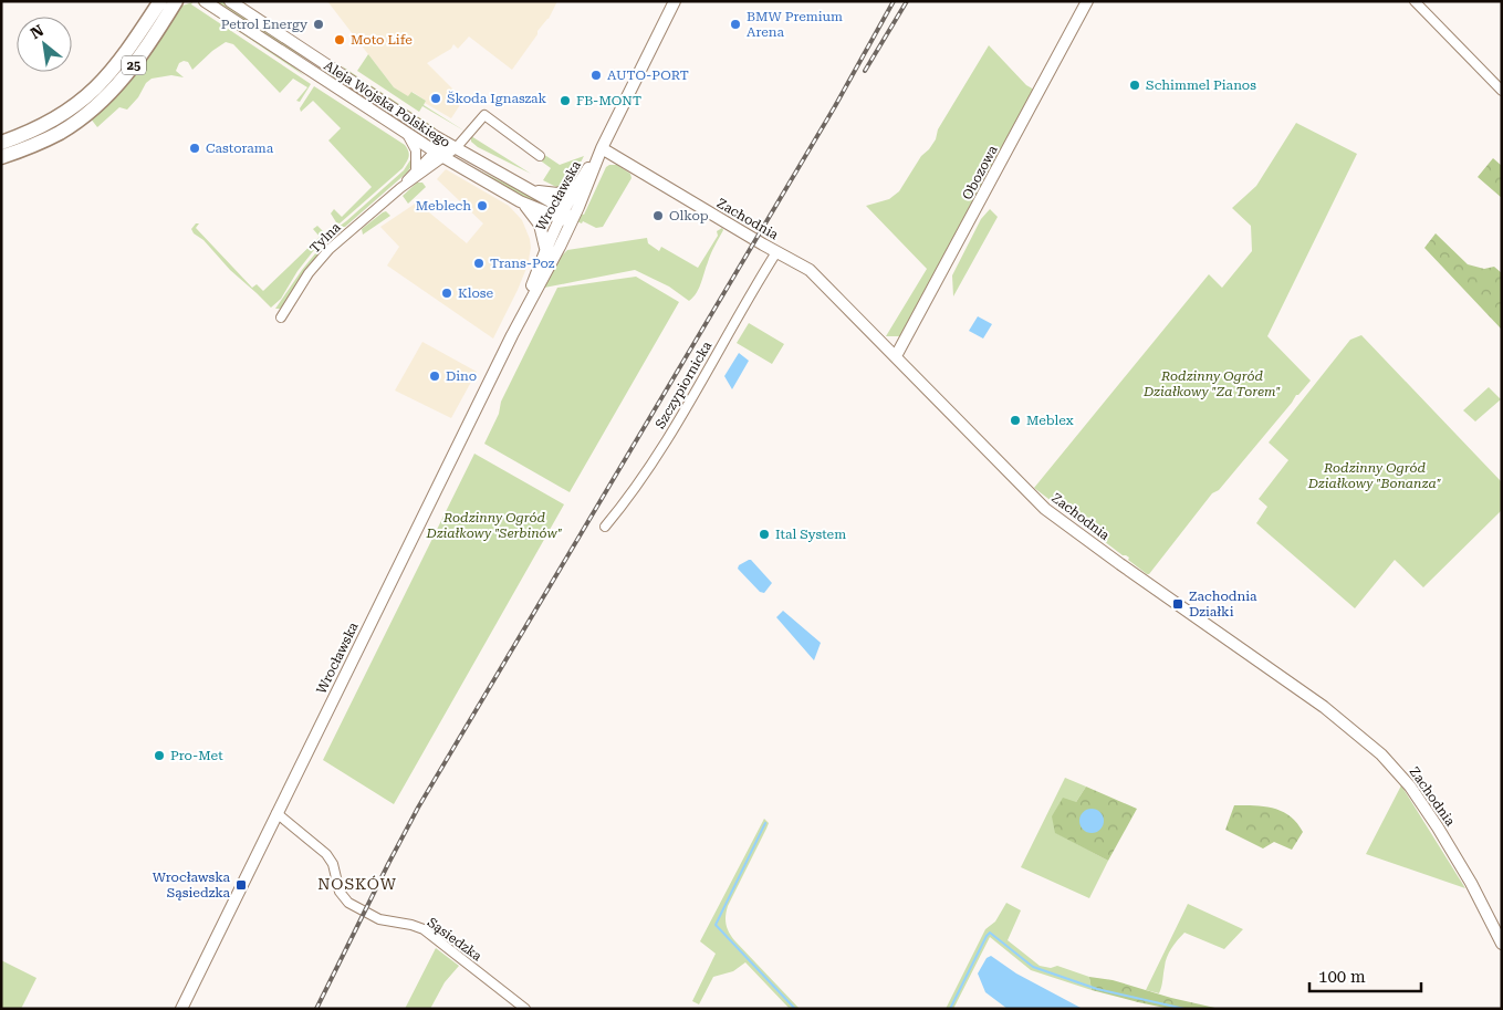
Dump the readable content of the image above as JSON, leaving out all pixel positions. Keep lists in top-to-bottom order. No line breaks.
{"streets":{"main road":["25"],"street":["Aleja Wojska Polskiego","Obozowa","Wrocławska","Zachodnia","Tylna","Szczypiornicka","Sąsiedzka"]},"crossings":[["Aleja Wojska Polskiego","Wrocławska"],["Aleja Wojska Polskiego","Tylna"],["Obozowa","Zachodnia"],["Wrocławska","Zachodnia"],["Wrocławska","Sąsiedzka"],["Zachodnia","Szczypiornicka"]],"districts":["NOSKÓW"],"parks":["Rodzinny Ogród Działkowy \"Za Torem\"","Rodzinny Ogród Działkowy \"Bonanza\"","Rodzinny Ogród Działkowy \"Serbinów\""],"places":{"other":["Petrol Energy","BMW Premium Arena","Moto Life","AUTO-PORT","Schimmel Pianos","Škoda Ignaszak","FB-MONT","Castorama","Meblech","Olkop","Trans-Poz","Klose","Dino","Meblex","Ital System","Pro-Met"],"transit":["Zachodnia Działki","Wrocławska Sąsiedzka"]},"scale_bar":"100 m","north":"top left"}
